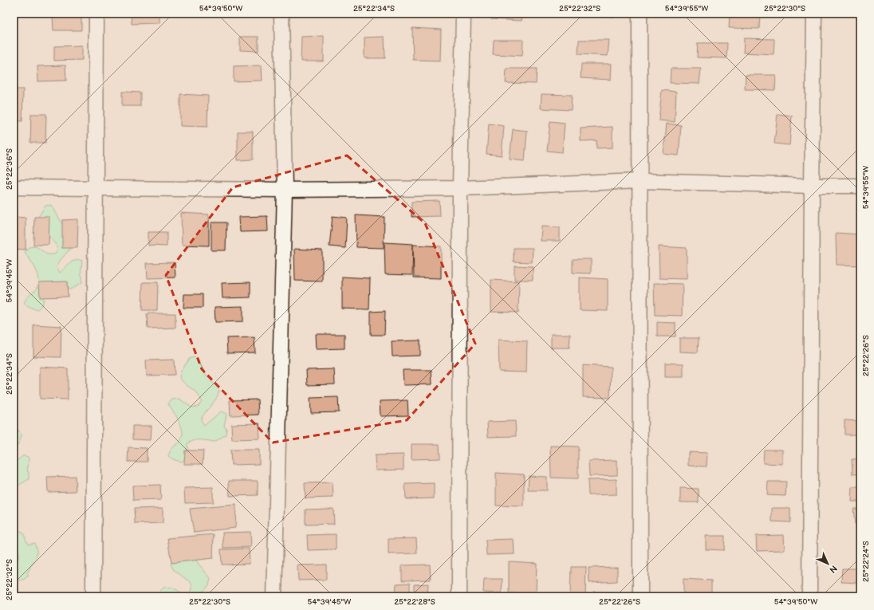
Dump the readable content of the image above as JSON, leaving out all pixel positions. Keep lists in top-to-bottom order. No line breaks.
{"north":"bottom right","coordinates":["54°39'50\"W","25°22'34\"S","25°22'32\"S","54°39'55\"W","25°22'30\"S","25°22'36\"S","54°39'45\"W","25°22'26\"S","25°22'24\"S","25°22'28\"S"]}
